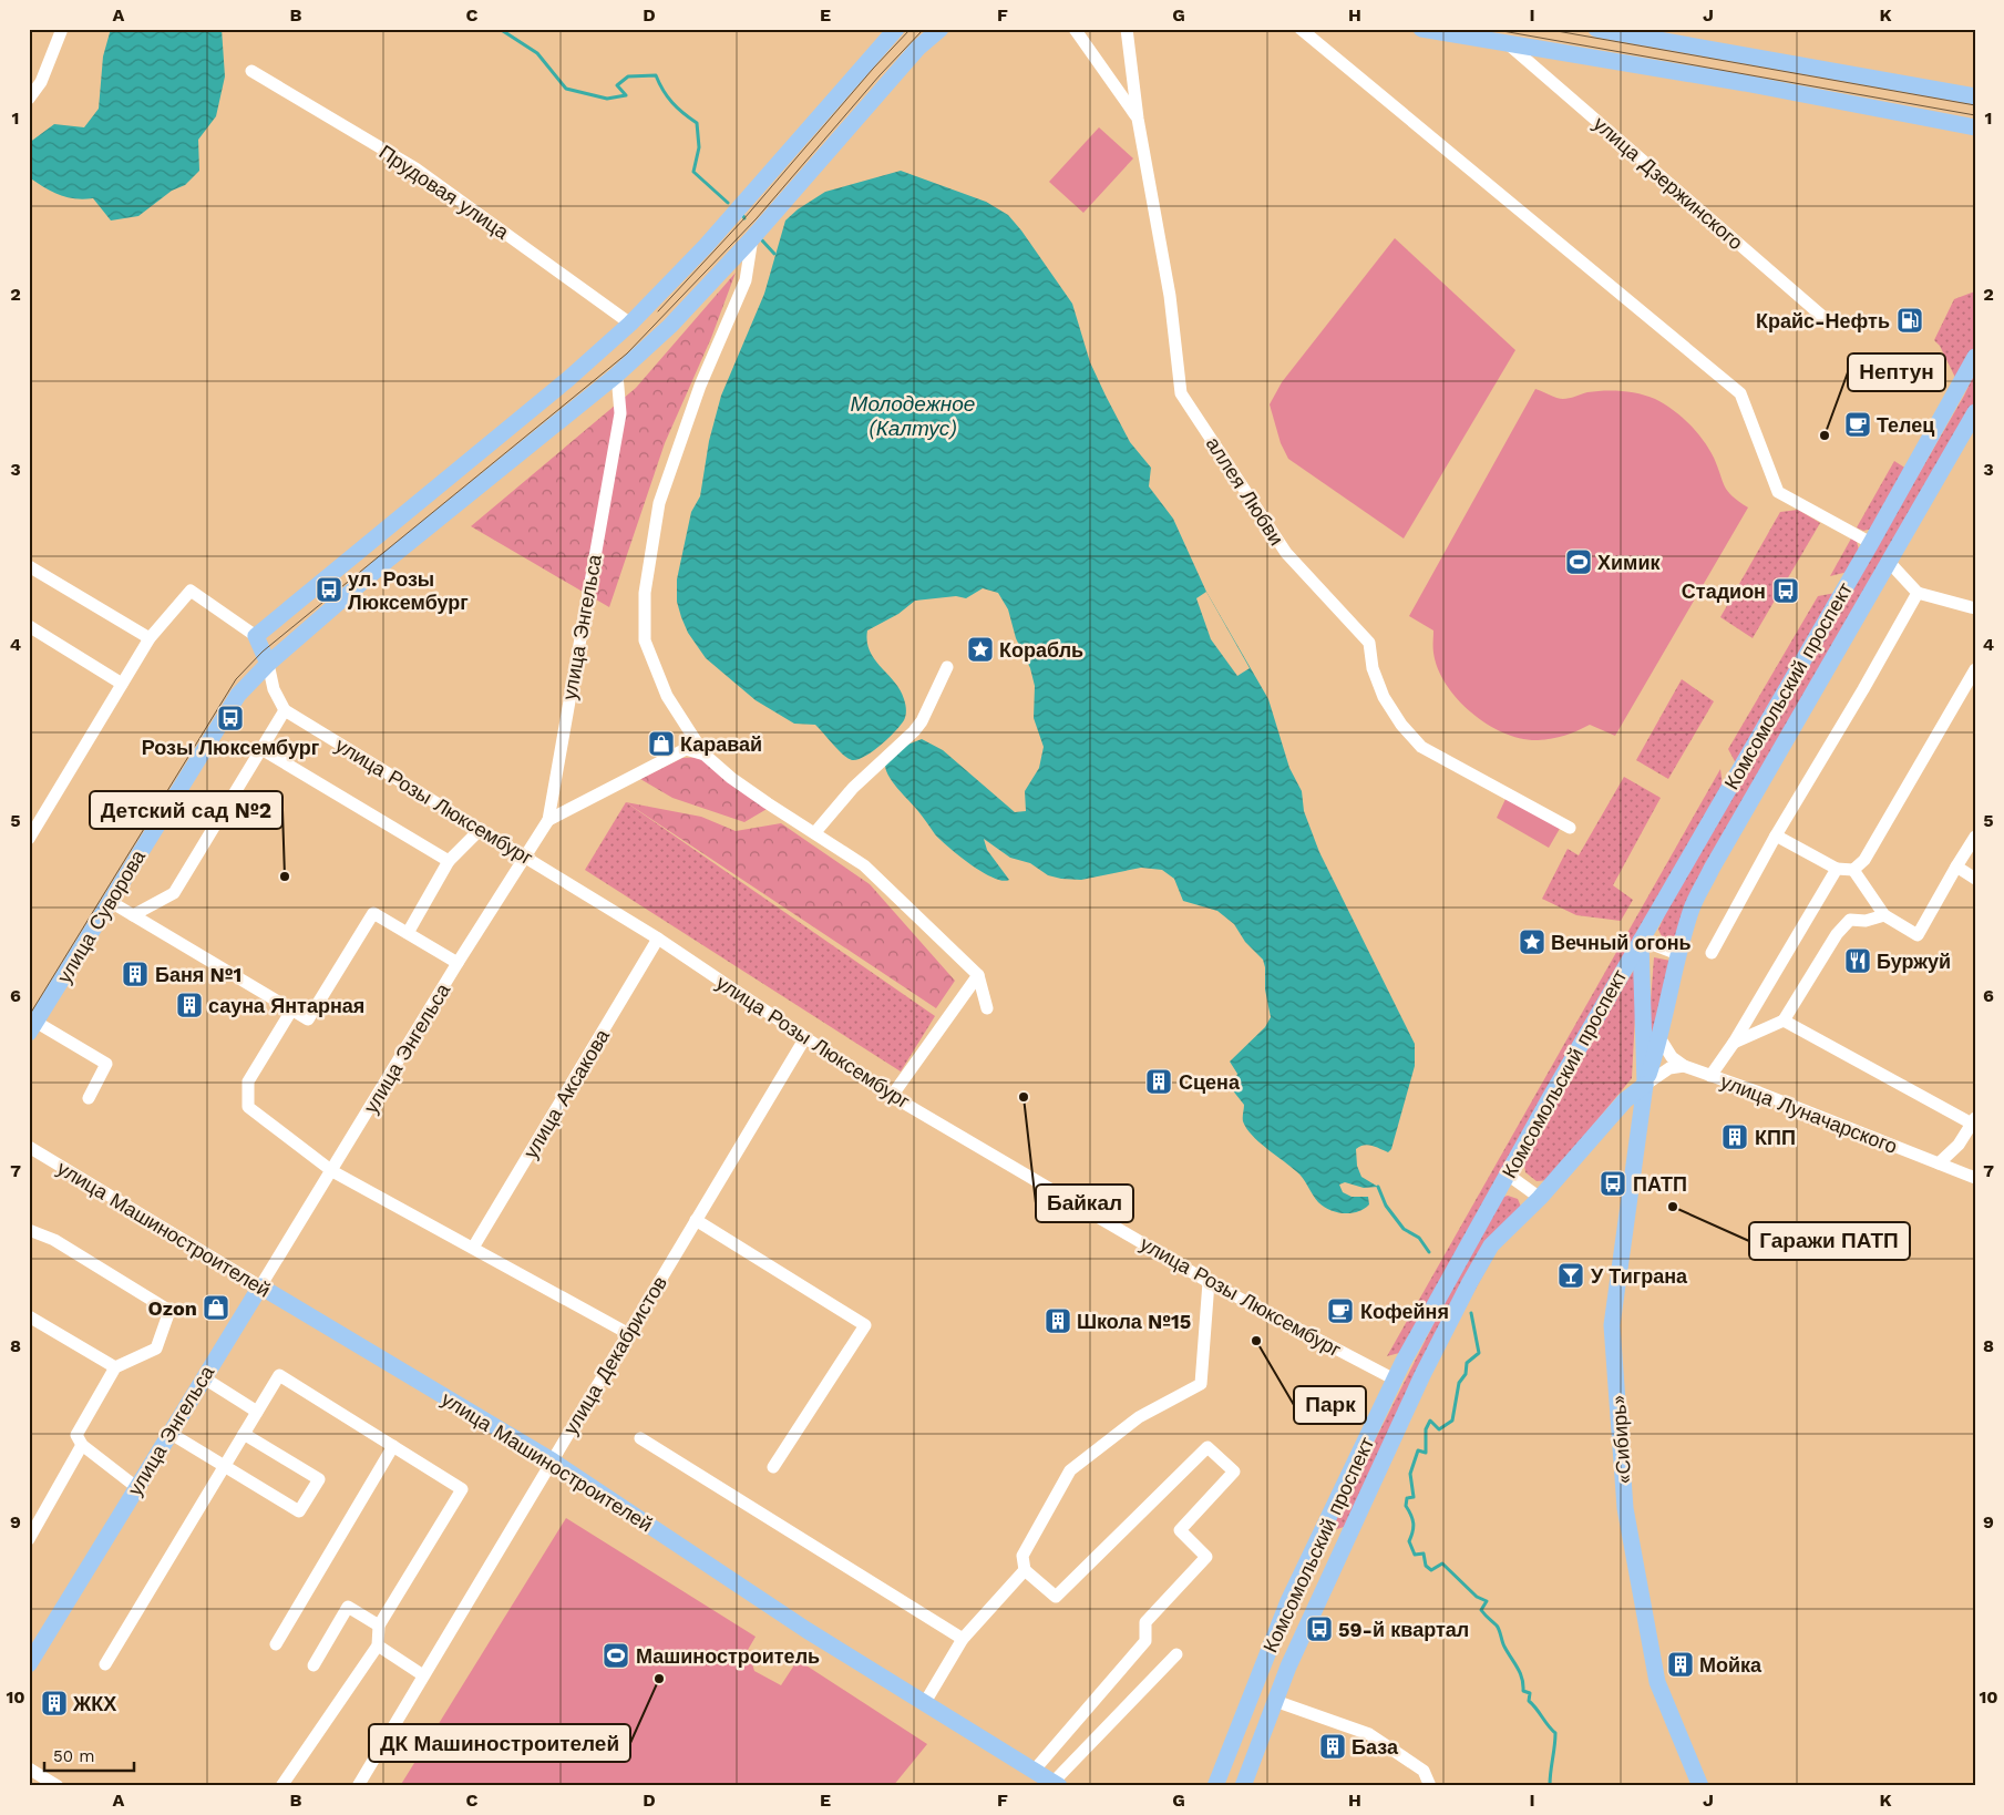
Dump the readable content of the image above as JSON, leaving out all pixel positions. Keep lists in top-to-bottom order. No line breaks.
{"streets":{"main road":["улица Энгельса","Комсомольский проспект","улица Суворова","улица Машиностроителей","«Сибирь»"],"street":["улица Дзержинского","Прудовая улица","аллея Любви","улица Розы Люксембург","улица Аксакова","улица Луначарского","улица Декабристов"]},"crossings":[["улица Энгельса","улица Розы Люксембург"],["улица Энгельса","улица Суворова"],["улица Энгельса","улица Машиностроителей"],["Комсомольский проспект","улица Розы Люксембург"],["Комсомольский проспект","«Сибирь»"],["улица Розы Люксембург","улица Аксакова"],["улица Розы Люксембург","улица Декабристов"],["улица Машиностроителей","улица Декабристов"]],"water":["Молодежное (Калтус)"],"places":{"fuel station":["Крайс-Нефть"],"cafe":["Телец","Кофейня"],"other":["Нептун","Детский сад №2","Байкал","Гаражи ПАТП","Парк","ДК Машиностроителей"],"sports":["Химик","Машиностроитель"],"bus stop":["ул. Розы Люксембург","Стадион","Розы Люксембург","ПАТП","59-й квартал"],"place":["Корабль","Вечный огонь"],"shop":["Каравай","Ozon"],"restaurant":["Буржуй"],"building":["Баня №1","сауна Янтарная","Сцена","КПП","Школа №15","Мойка","ЖКХ","База"],"bar":["У Тиграна"]},"scale_bar":"50 m","grid":{"columns":["A","B","C","D","E","F","G","H","I","J","K"],"rows":["1","2","3","4","5","6","7","8","9","10"]}}
